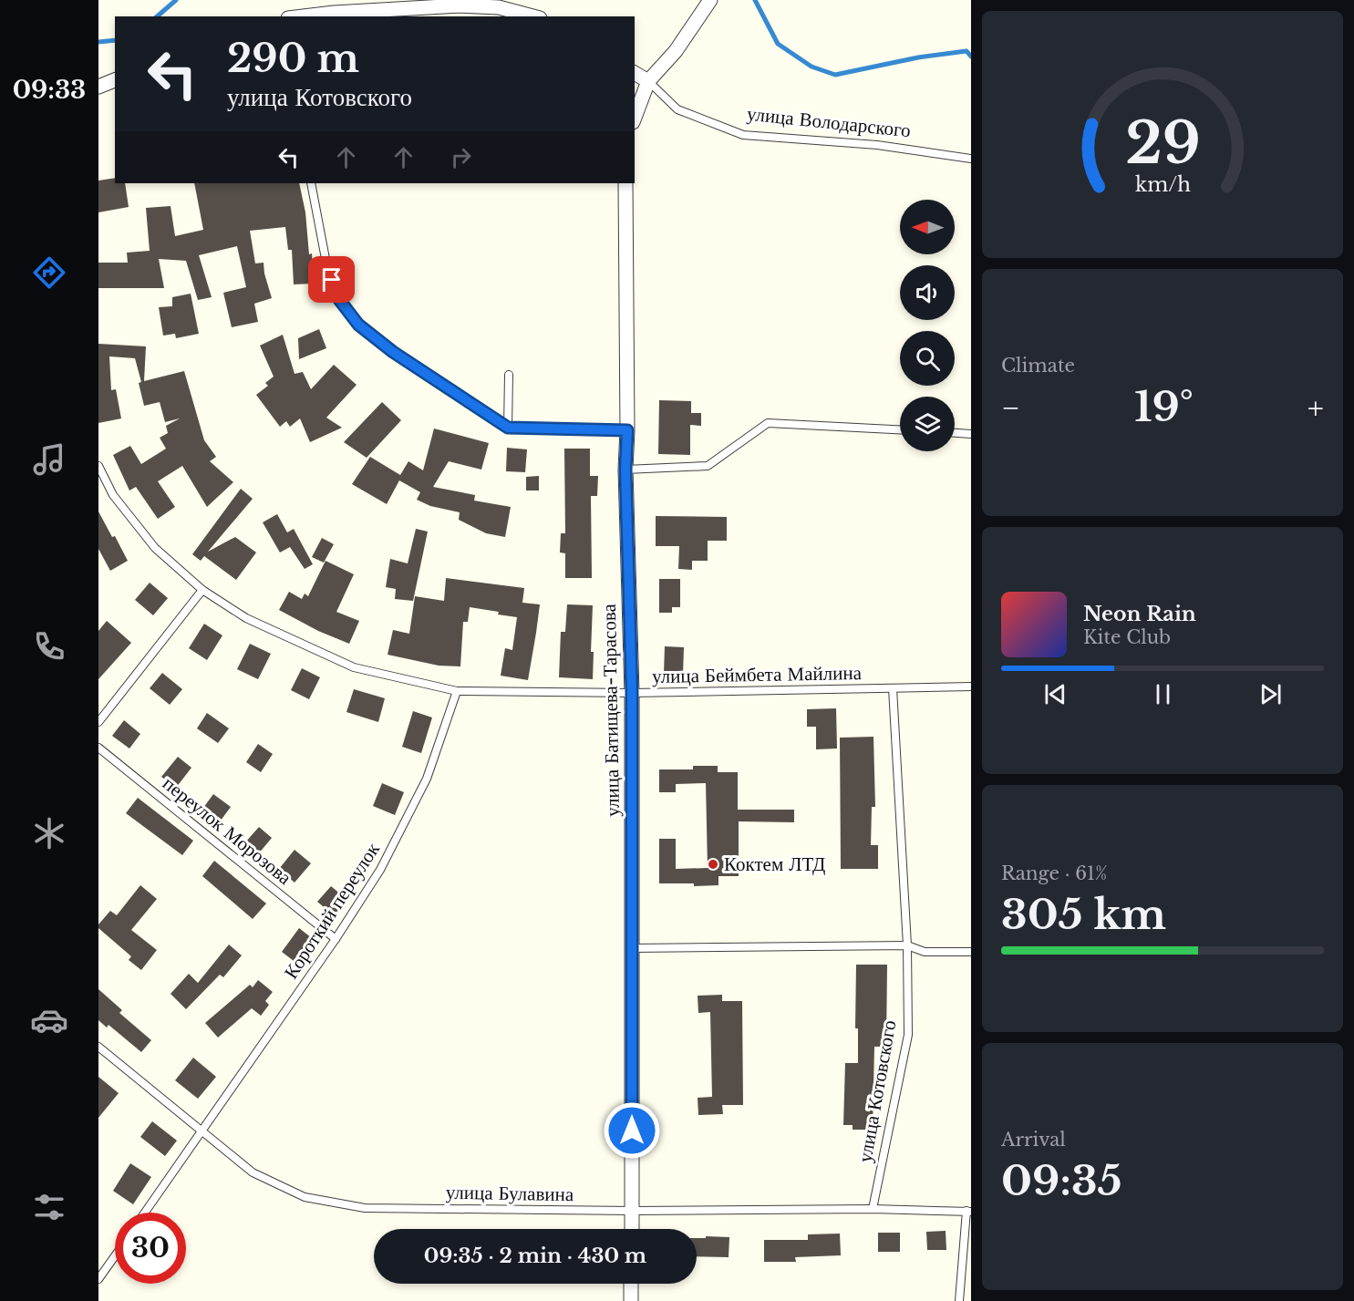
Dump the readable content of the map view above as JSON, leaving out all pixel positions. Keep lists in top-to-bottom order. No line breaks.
{"streets":{"street":["улица Володарского","улица Батищева-Тарасова"],"lane":["улица Беймбета Майлина","переулок Морозова","Короткий переулок","улица Котовского","улица Булавина"]},"crossings":[["улица Беймбета Майлина","улица Батищева-Тарасова"],["улица Беймбета Майлина","Короткий переулок"],["улица Беймбета Майлина","улица Котовского"],["улица Батищева-Тарасова","улица Булавина"],["переулок Морозова","Короткий переулок"],["Короткий переулок","улица Булавина"],["улица Котовского","улица Булавина"]],"places":["Коктем ЛТД"],"north":"left","page":{"tabs":"09:33","turn":["290 m","улица Котовского"],"tile":["Climate",["Range · 61%","305 km"],["Arrival","09:35"]],"heat":["−","19°","+"],"song":["Neon Rain","Kite Club"],"limit":"30","trip":"09:35 · 2 min · 430 m","gauge":["29","km/h"]}}
